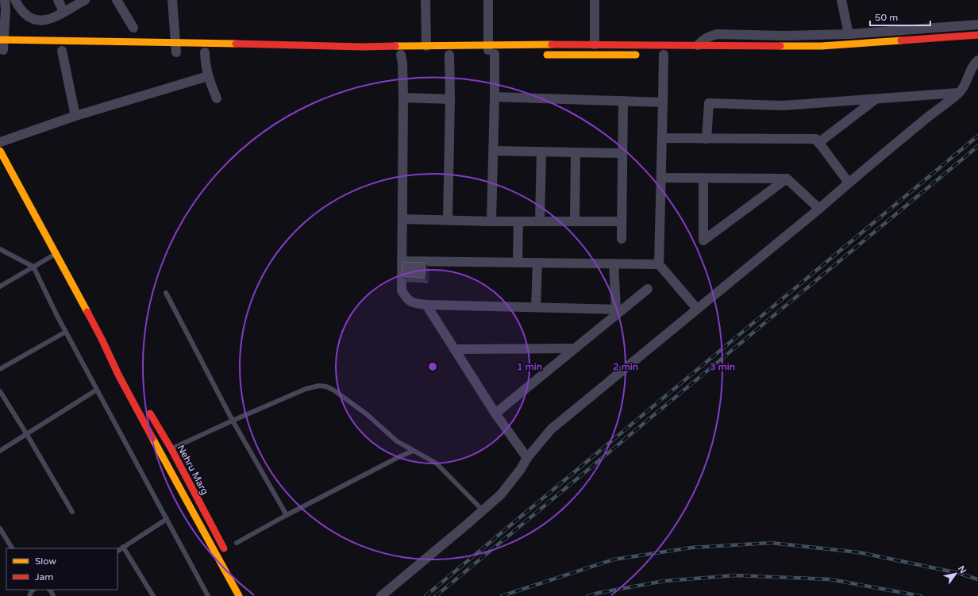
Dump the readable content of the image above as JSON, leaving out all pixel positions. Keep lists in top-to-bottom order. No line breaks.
{"streets":{"main road":["Nehru Marg"]},"legend":["Slow","Jam"],"scale_bar":"50 m","north":"top right","rings":["1 min","2 min","3 min"]}
